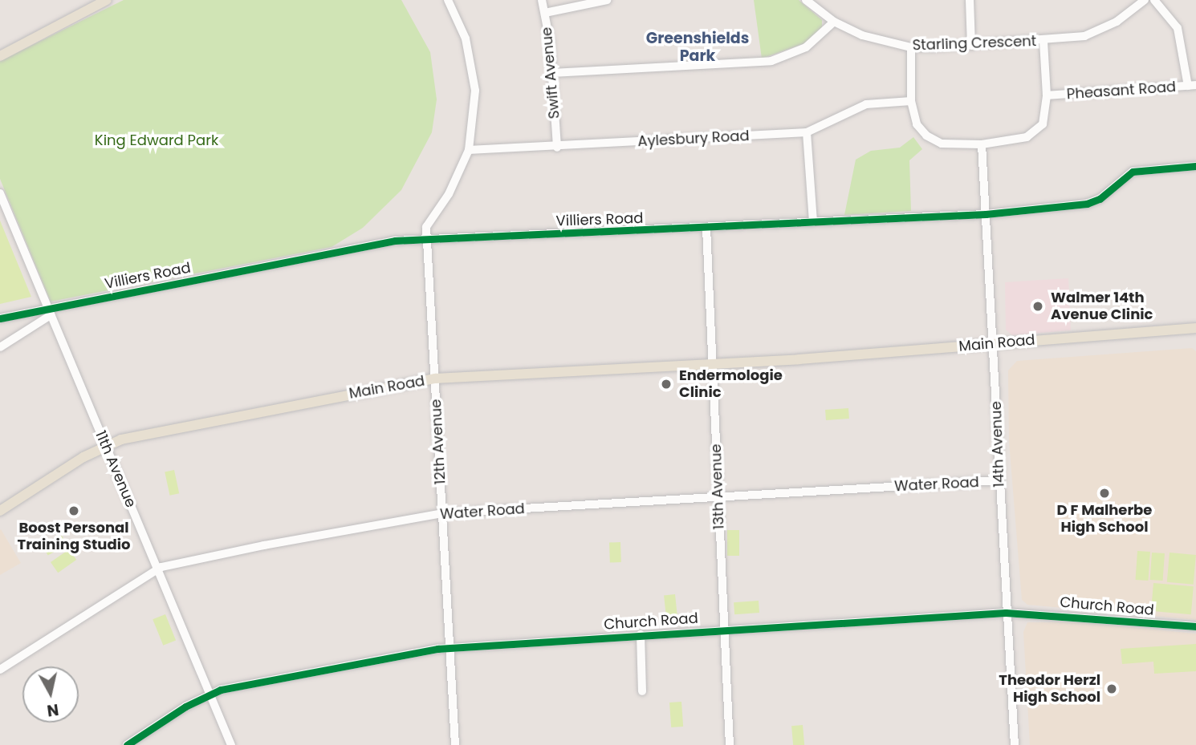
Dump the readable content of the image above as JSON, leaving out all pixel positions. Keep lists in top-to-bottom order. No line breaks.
{"streets":{"main road":["Main Road"],"street":["Starling Crescent","Swift Avenue","Pheasant Road","Aylesbury Road","Villiers Road","12th Avenue","14th Avenue","11th Avenue","Water Road","13th Avenue","Church Road"]},"crossings":[["Swift Avenue","Aylesbury Road"],["Villiers Road","12th Avenue"],["Villiers Road","14th Avenue"],["Villiers Road","11th Avenue"],["Villiers Road","13th Avenue"],["Main Road","12th Avenue"],["Main Road","14th Avenue"],["Main Road","11th Avenue"],["Main Road","13th Avenue"],["12th Avenue","Water Road"],["12th Avenue","Church Road"],["14th Avenue","Water Road"],["14th Avenue","Church Road"],["11th Avenue","Water Road"],["11th Avenue","Church Road"],["Water Road","13th Avenue"],["13th Avenue","Church Road"]],"districts":["Greenshields Park"],"parks":["King Edward Park"],"places":["Walmer 14th Avenue Clinic","Endermologie Clinic","D F Malherbe High School","Boost Personal Training Studio","Theodor Herzl High School"],"north":"bottom"}
